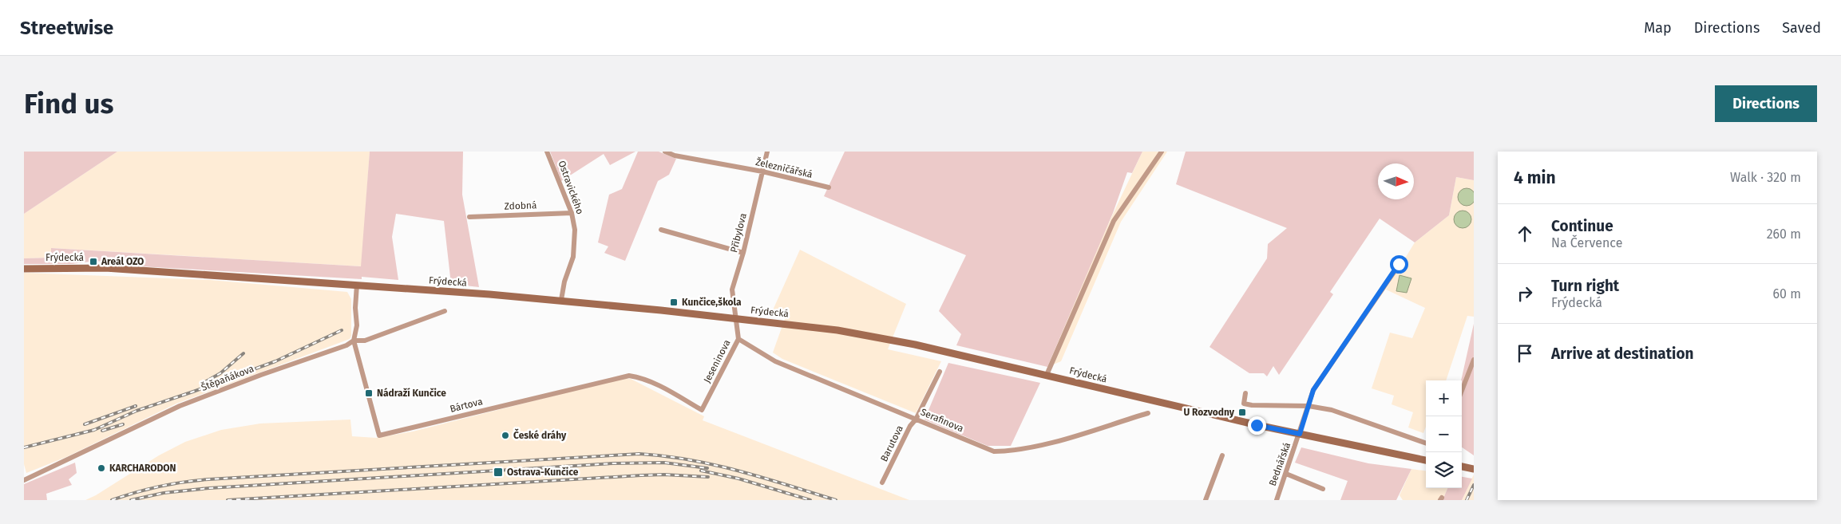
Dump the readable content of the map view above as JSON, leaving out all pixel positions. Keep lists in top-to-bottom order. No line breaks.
{"streets":{"main road":["Frýdecká"],"street":["Železničářská","Ostravického","Zdobná","Přibylova","Jeseninova","Štěpaňákova","Bártova","Serafinova","Barutova","Bednářská"]},"crossings":[["Železničářská","Přibylova"],["Ostravického","Zdobná"],["Ostravického","Frýdecká"],["Přibylova","Frýdecká"],["Přibylova","Jeseninova"],["Frýdecká","Jeseninova"],["Frýdecká","Bártova"],["Frýdecká","Bednářská"],["Jeseninova","Bártova"],["Jeseninova","Serafinova"],["Štěpaňákova","Bártova"],["Serafinova","Barutova"]],"places":{"transit":["Areál OZO","Kunčice,škola","Nádraží Kunčice","U Rozvodny","Ostrava-Kunčice"],"other":["České dráhy","KARCHARODON"]},"north":"right","page":{"header":"Streetwise","nav":["Map","Directions","Saved"],"buttons":"Directions","title":"Find us","heading":["4 min","Walk · 320 m"],"list":[["Continue","Na Července","260 m"],["Turn right","Frýdecká","60 m"],"Arrive at destination"],"map_buttons":["+","−"]}}
